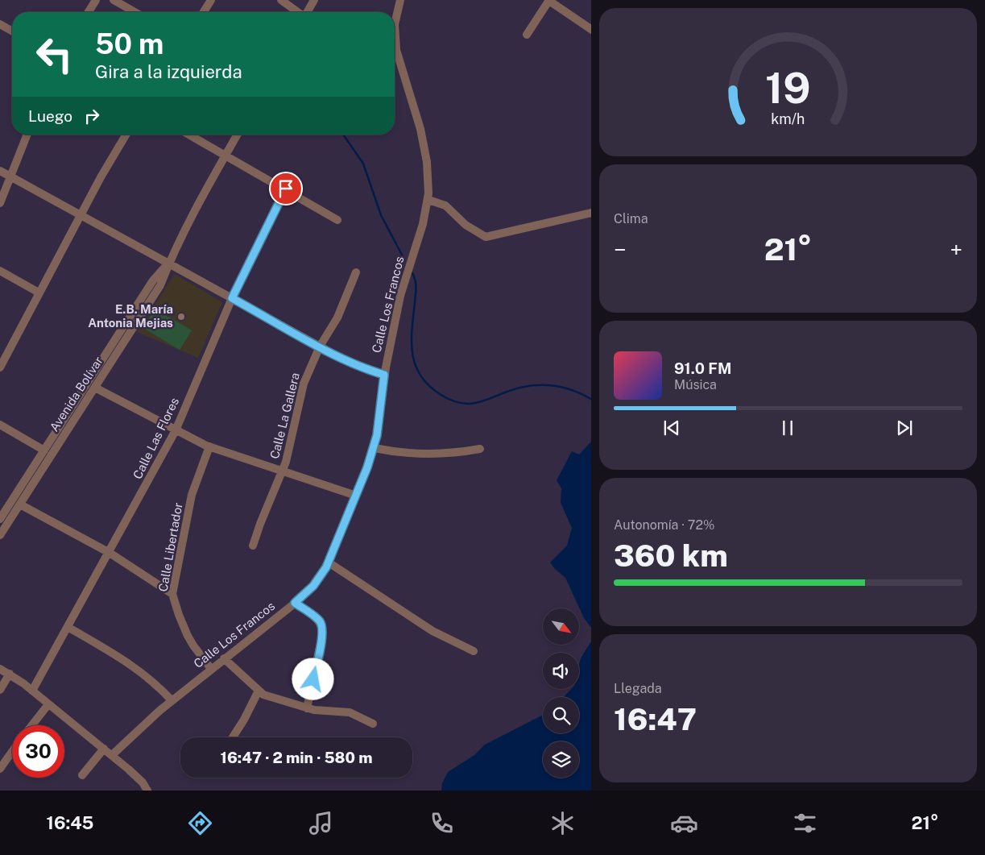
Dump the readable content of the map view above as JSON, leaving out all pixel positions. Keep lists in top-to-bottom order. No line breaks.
{"streets":{"street":["Calle Los Francos","Avenida Bolívar","Calle La Gallera","Calle Las Flores","Calle Libertador"]},"crossings":[["Calle Los Francos","Calle Libertador"]],"places":["E.B. María Antonia Mejias"],"north":"bottom right","page":{"turn":["50 m","Gira a la izquierda"],"then":"Luego","tile":["Clima",["Autonomía · 72%","360 km"],["Llegada","16:47"]],"heat":["−","21°","+"],"song":["91.0 FM","Música"],"limit":"30","trip":"16:47 · 2 min · 580 m","tabs":["16:45","21°"],"gauge":["19","km/h"]}}
